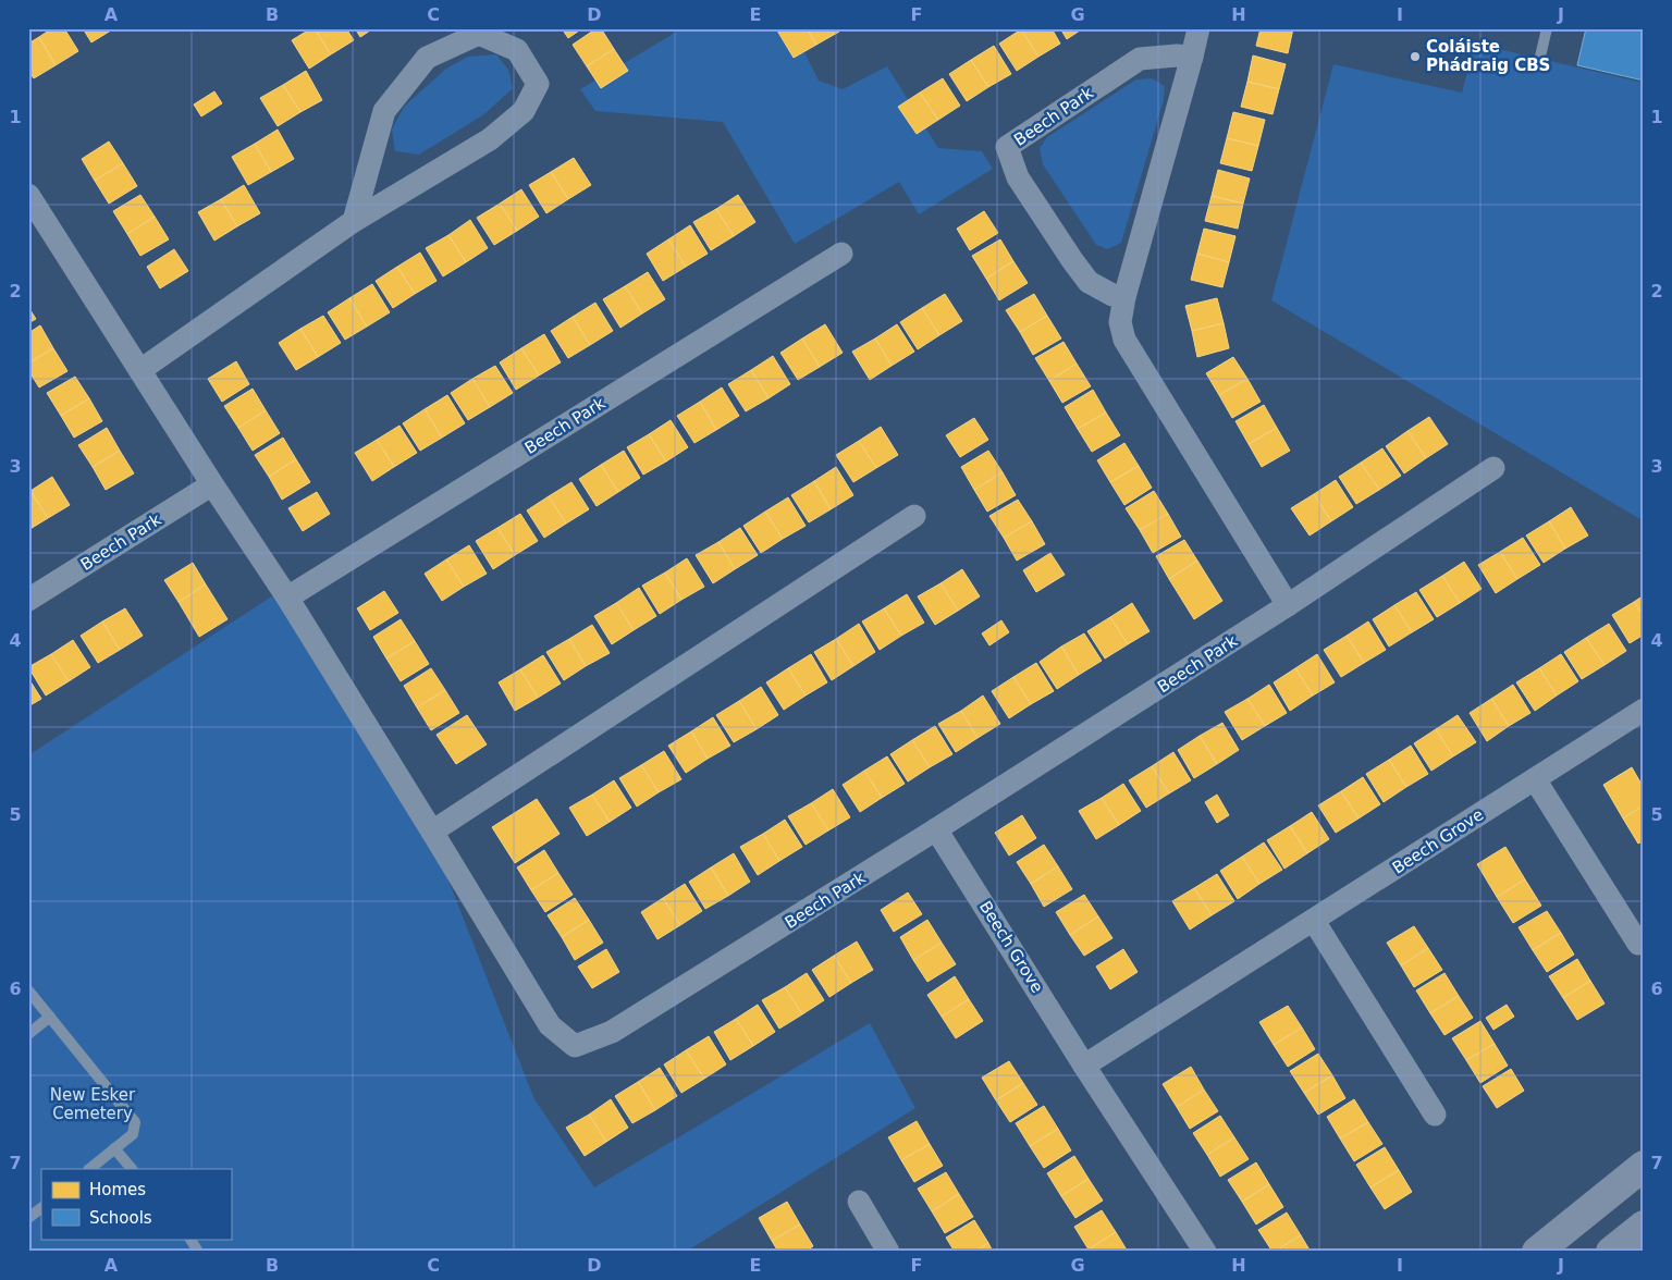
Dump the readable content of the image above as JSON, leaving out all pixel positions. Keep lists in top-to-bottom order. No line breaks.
{"streets":{"street":["Beech Park","Beech Grove"]},"crossings":[["Beech Park","Beech Grove"]],"parks":["New Esker Cemetery"],"places":["Coláiste Phádraig CBS"],"legend":["Homes","Schools"],"grid":{"columns":["A","B","C","D","E","F","G","H","I","J"],"rows":["1","2","3","4","5","6","7"]}}
